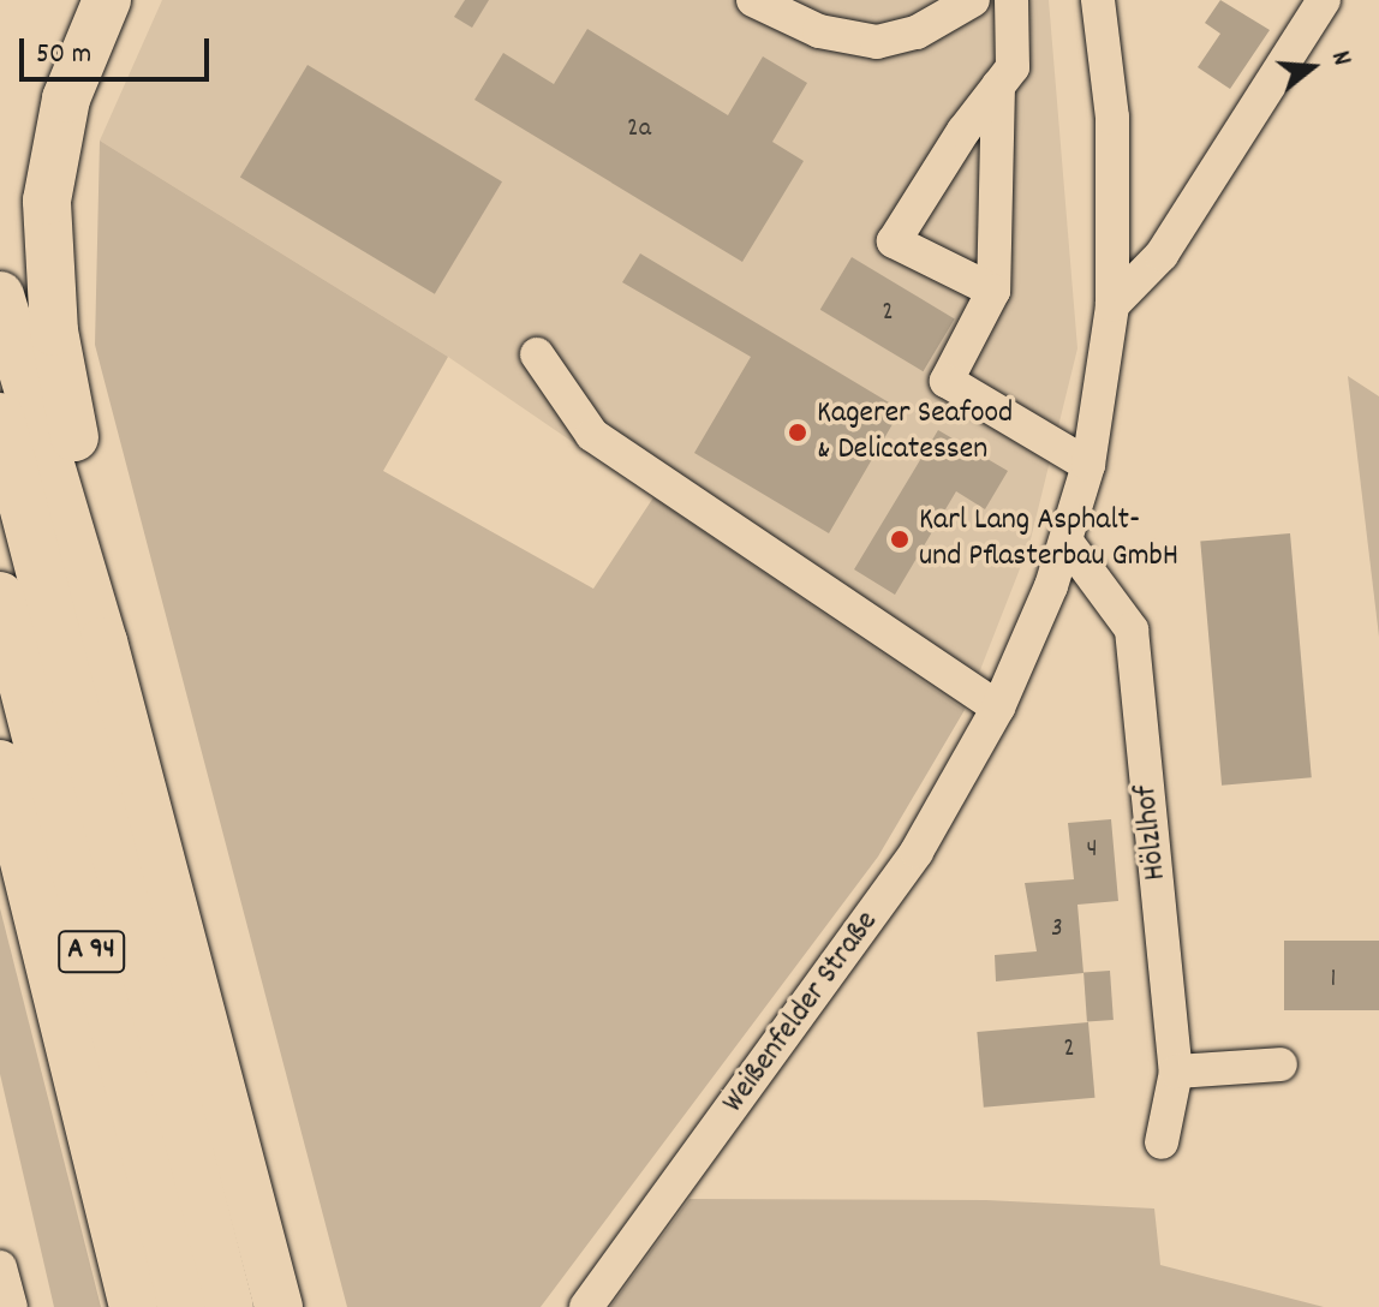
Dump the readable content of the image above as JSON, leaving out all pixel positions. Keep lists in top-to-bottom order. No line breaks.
{"streets":{"highway":["A 94"],"street":["Hölzlhof","Weißenfelder Straße"]},"crossings":[["Hölzlhof","Weißenfelder Straße"]],"places":["Kagerer Seafood & Delicatessen","Karl Lang Asphalt- und Pflasterbau GmbH"],"house_numbers":["2a","2","4","3","1","2"],"scale_bar":"50 m","north":"right"}
